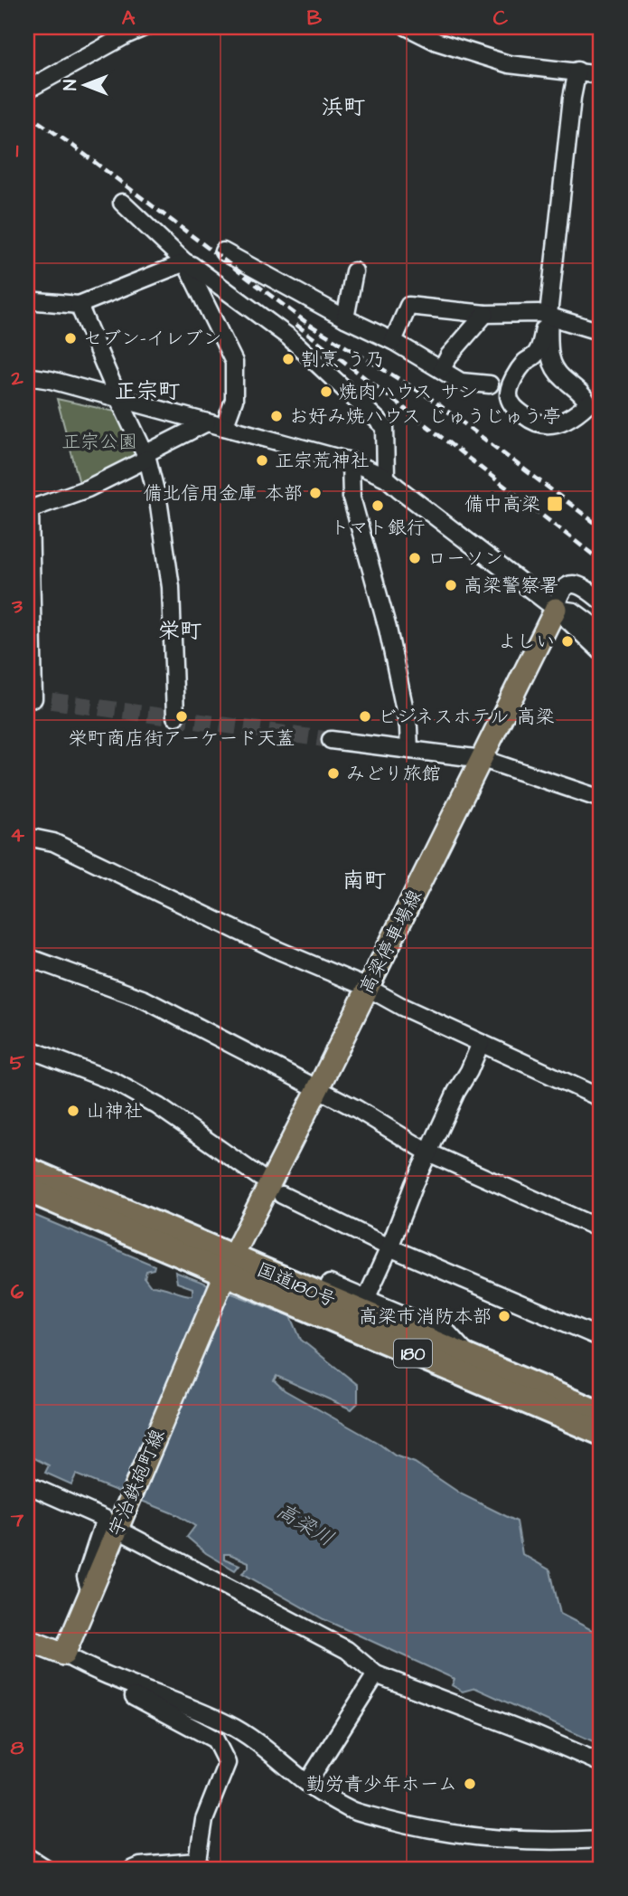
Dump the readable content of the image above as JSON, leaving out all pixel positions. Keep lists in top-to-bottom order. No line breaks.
{"streets":{"highway":["国道180号","180"],"main road":["高梁停車場線","宇治鉄砲町線"]},"crossings":[["高梁停車場線","国道180号"],["高梁停車場線","宇治鉄砲町線"],["国道180号","宇治鉄砲町線"]],"districts":["浜町","正宗町","栄町","南町"],"water":["高梁川"],"parks":["正宗公園"],"places":{"other":["セブン-イレブン","割烹 う乃","焼肉ハウス サン","お好み焼ハウス じゅうじゅう亭","正宗荒神社","備北信用金庫 本部","トマト銀行","ローソン","高梁警察署","よしい","栄町商店街アーケード天蓋","ビジネスホテル 高梁","みどり旅館","山神社","高梁市消防本部","勤労青少年ホーム"],"transit":["備中高梁"]},"north":"left","grid":{"columns":["A","B","C"],"rows":["1","2","3","4","5","6","7","8"]}}
